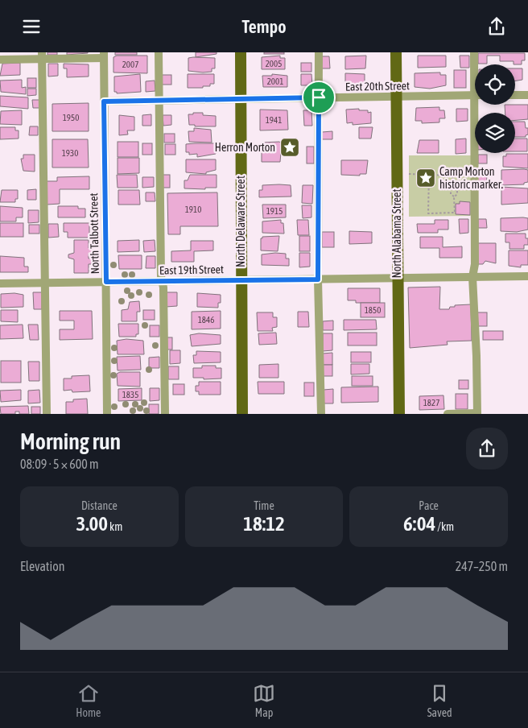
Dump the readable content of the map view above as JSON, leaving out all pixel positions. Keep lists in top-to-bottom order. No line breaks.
{"streets":{"main road":["North Delaware Street","North Alabama Street"],"street":["East 20th Street","North Talbott Street","East 19th Street"]},"crossings":[["East 20th Street","North Delaware Street"],["East 20th Street","North Talbott Street"],["East 20th Street","North Alabama Street"],["North Delaware Street","East 19th Street"],["North Talbott Street","East 19th Street"],["North Alabama Street","East 19th Street"]],"places":{"place":["Herron Morton","Camp Morton historic marker."]},"house_numbers":["2005","2007","2001","1950","1941","1930","1910","1915","1850","1846","1835","1827"],"page":{"header":"Tempo","heading":["Morning run","08:09 · 5 × 600 m"],"stats":[["Distance","3.00 km"],["Time","18:12"],["Pace","6:04 /km"]],"chart":["Elevation","247–250 m"],"tabs":["Home","Map","Saved"]}}
